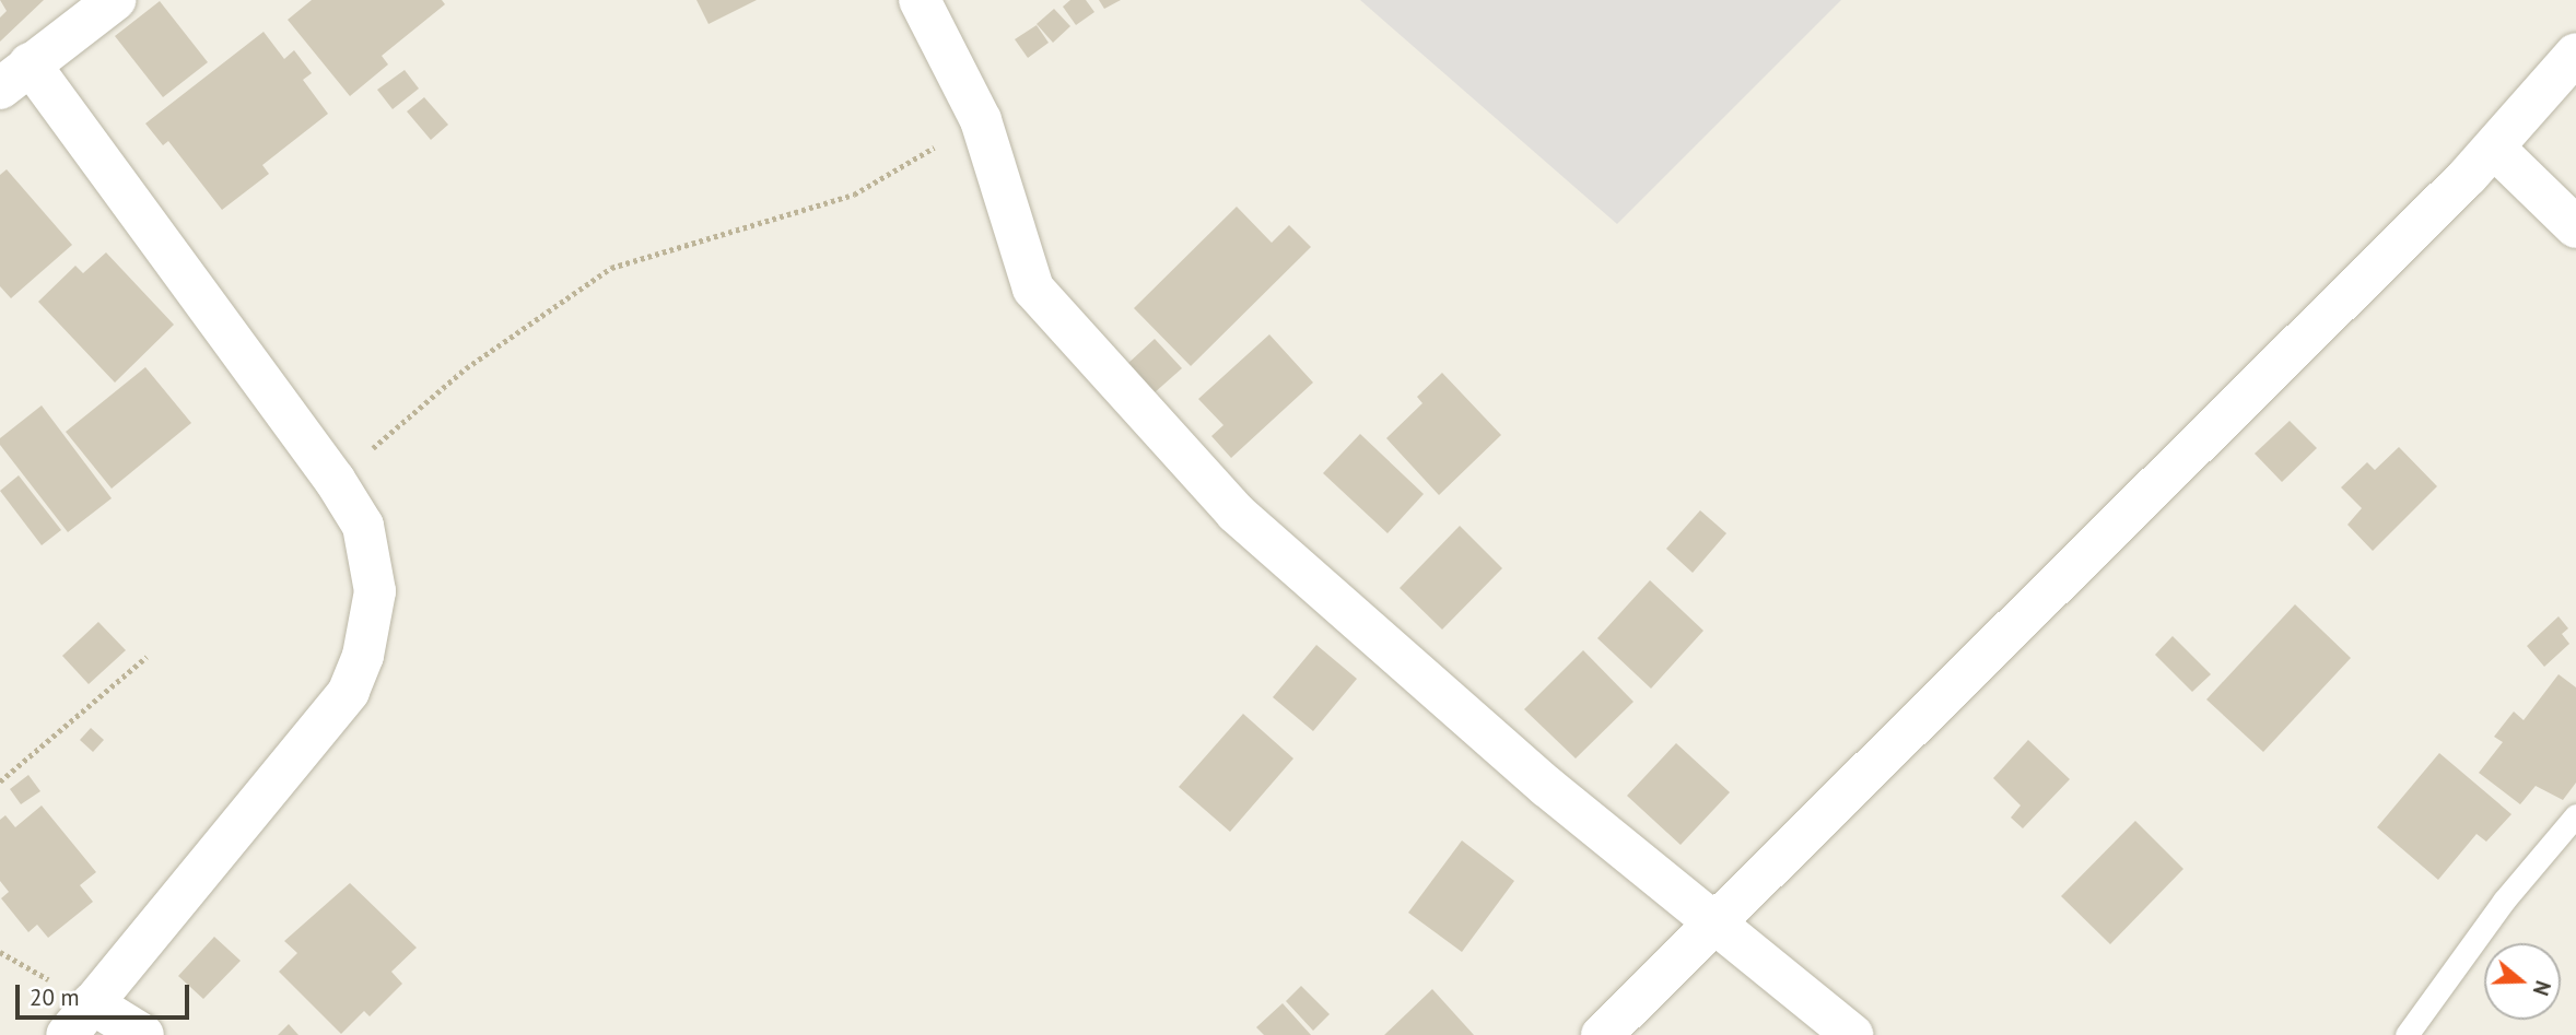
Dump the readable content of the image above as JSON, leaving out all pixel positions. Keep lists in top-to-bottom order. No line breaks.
{"scale_bar":"20 m","north":"right"}
